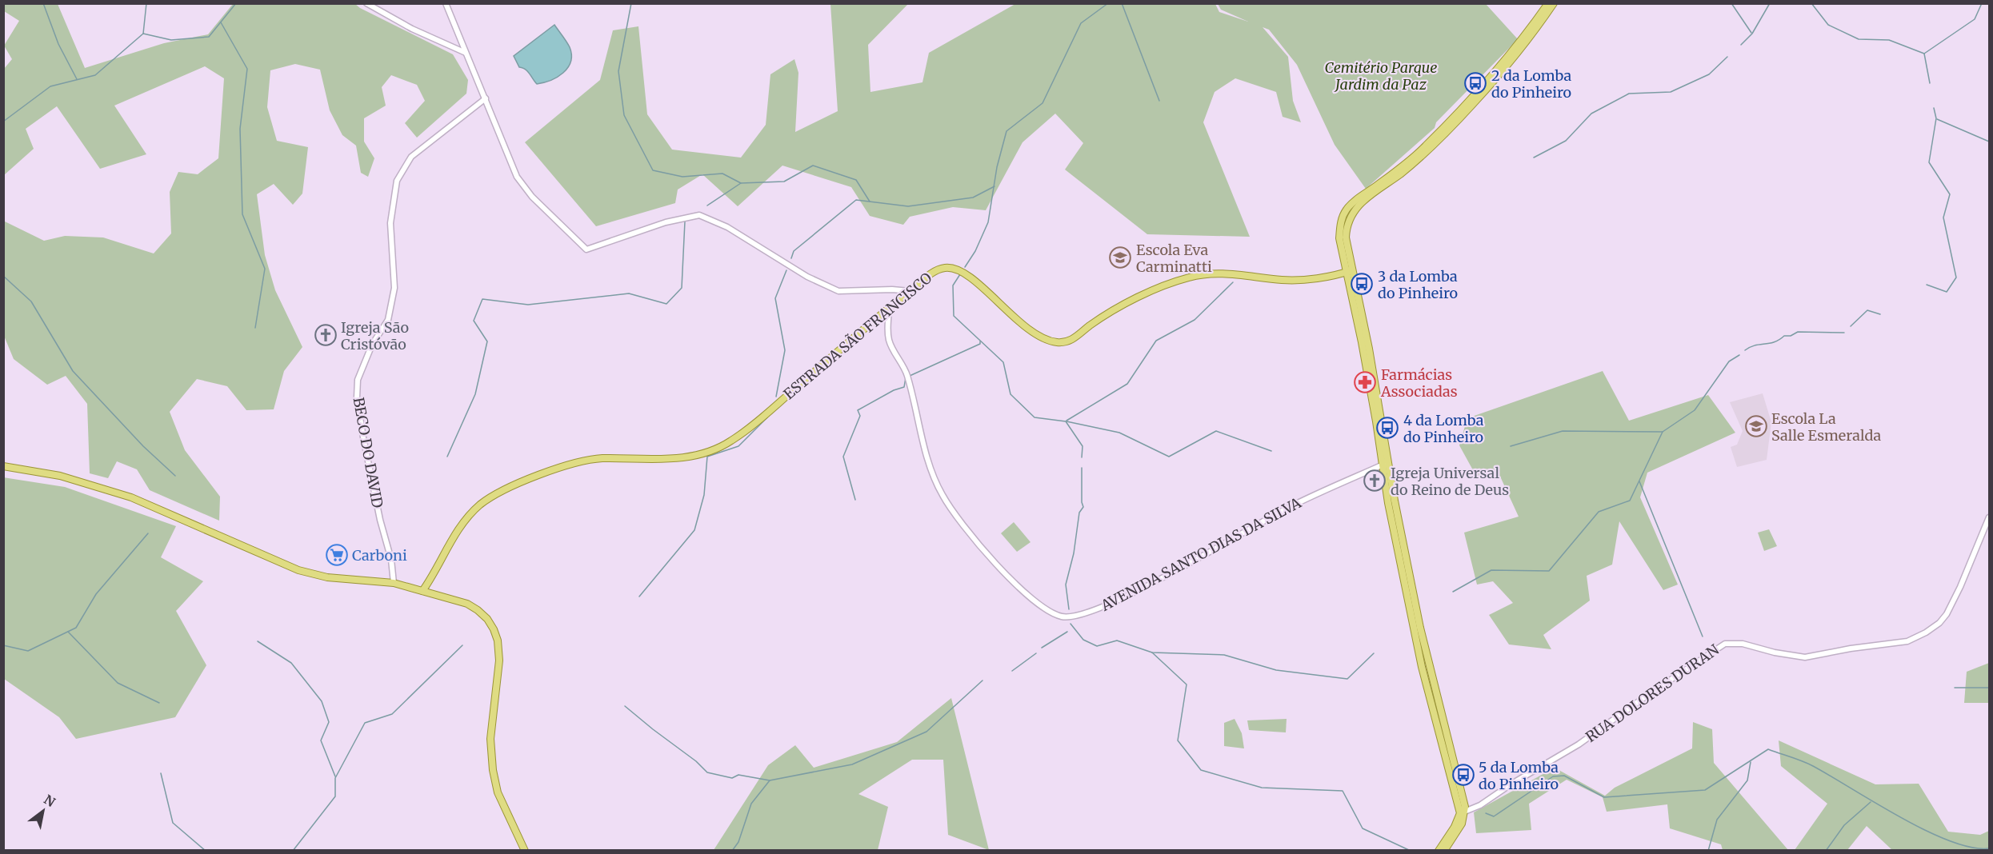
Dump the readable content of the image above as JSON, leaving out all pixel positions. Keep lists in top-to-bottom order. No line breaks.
{"streets":{"main road":["ESTRADA SÃO FRANCISCO"],"street":["BECO DO DAVID","AVENIDA SANTO DIAS DA SILVA","RUA DOLORES DURAN"]},"crossings":[["ESTRADA SÃO FRANCISCO","AVENIDA SANTO DIAS DA SILVA"]],"parks":["Cemitério Parque Jardim da Paz"],"places":{"bus stop":["2 da Lomba do Pinheiro","3 da Lomba do Pinheiro","4 da Lomba do Pinheiro","5 da Lomba do Pinheiro"],"school or university":["Escola Eva Carminatti","Escola La Salle Esmeralda"],"church":["Igreja São Cristóvão","Igreja Universal do Reino de Deus"],"pharmacy":["Farmácias Associadas"],"supermarket":["Carboni"]},"north":"top right"}
